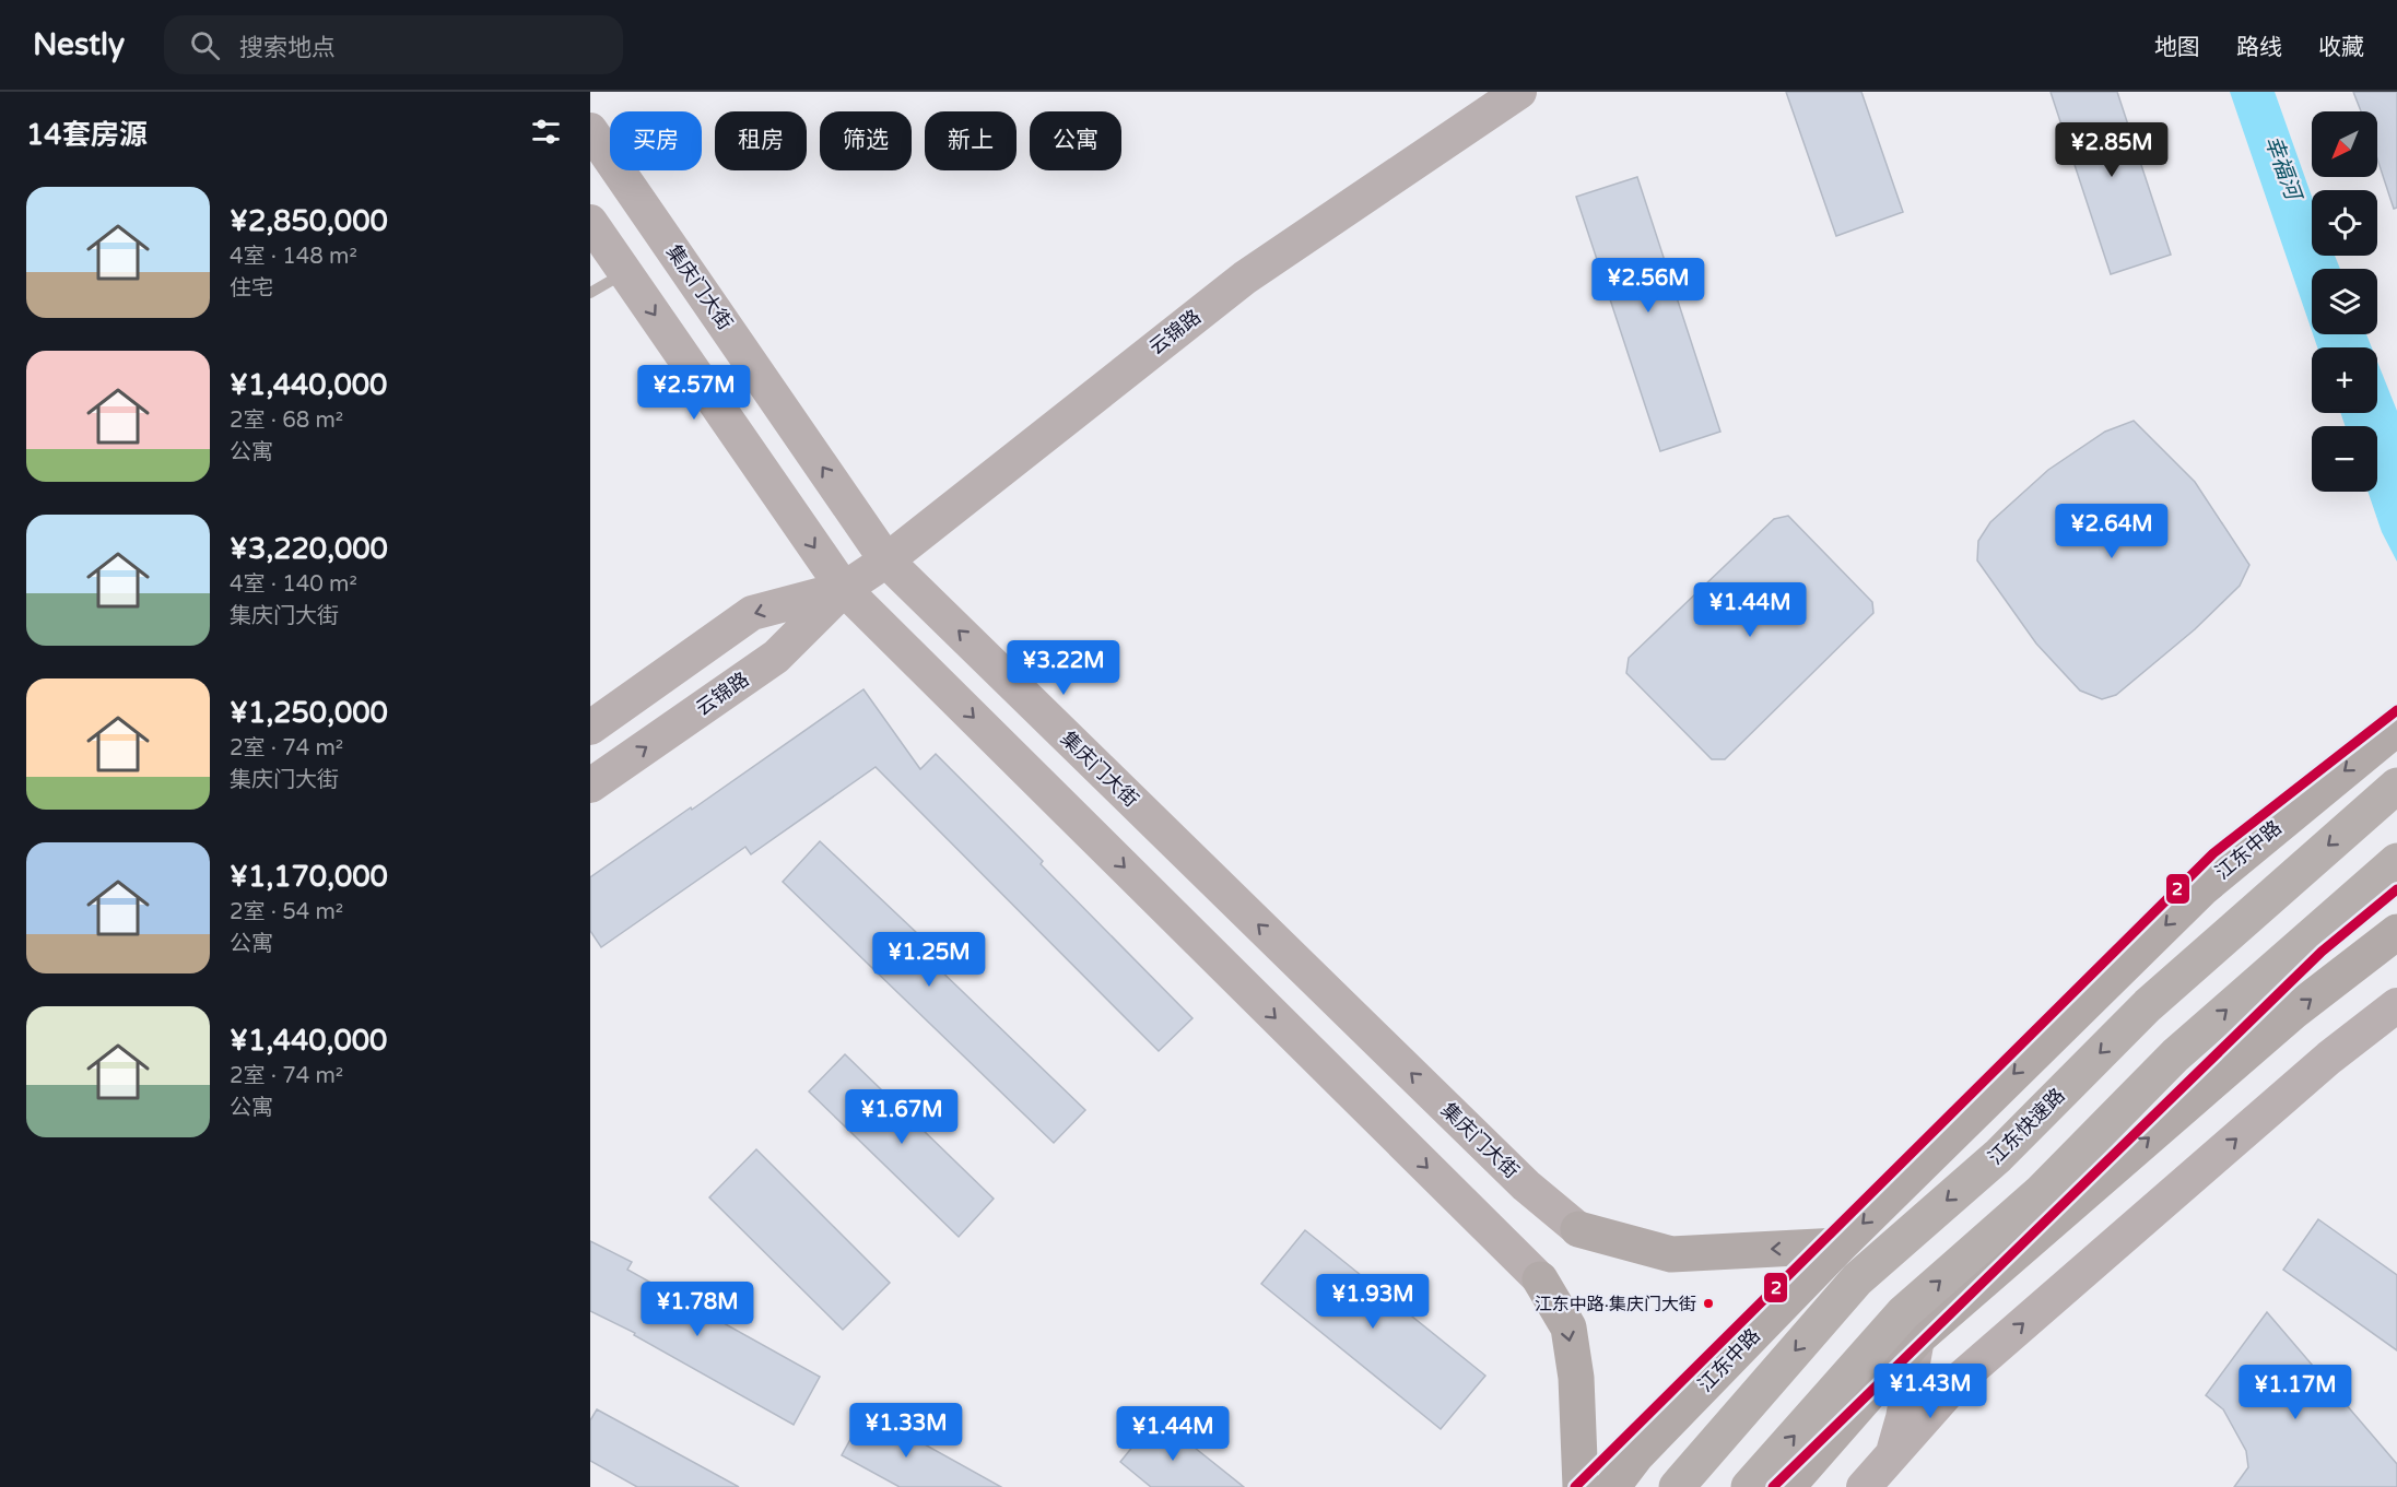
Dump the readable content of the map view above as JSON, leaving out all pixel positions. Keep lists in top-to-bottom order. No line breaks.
{"streets":{"highway":["江东快速路"],"main road":["集庆门大街","云锦路","江东中路"]},"crossings":[["集庆门大街","云锦路"]],"water":["幸福河"],"places":["江东中路·集庆门大街"],"lines":["transit line 2"],"north":"bottom left","page":{"header":"Nestly","search":"搜索地点","nav":["地图","路线","收藏"],"heading":"14套房源","map_buttons":["+","−"],"chip":["买房","租房","筛选","新上","公寓"],"price":["¥2.85M","¥2.56M","¥2.57M","¥2.64M","¥1.44M","¥3.22M","¥1.25M","¥1.67M","¥1.93M","¥1.78M","¥1.43M","¥1.17M","¥1.33M","¥1.44M"],"list":[{"name":"¥2,850,000","note":"4室 · 148 m² · 住宅"},{"name":"¥1,440,000","note":"2室 · 68 m² · 公寓"},{"name":"¥3,220,000","note":"4室 · 140 m² · 集庆门大街"},{"name":"¥1,250,000","note":"2室 · 74 m² · 集庆门大街"},{"name":"¥1,170,000","note":"2室 · 54 m² · 公寓"},{"name":"¥1,440,000","note":"2室 · 74 m² · 公寓"}]}}
